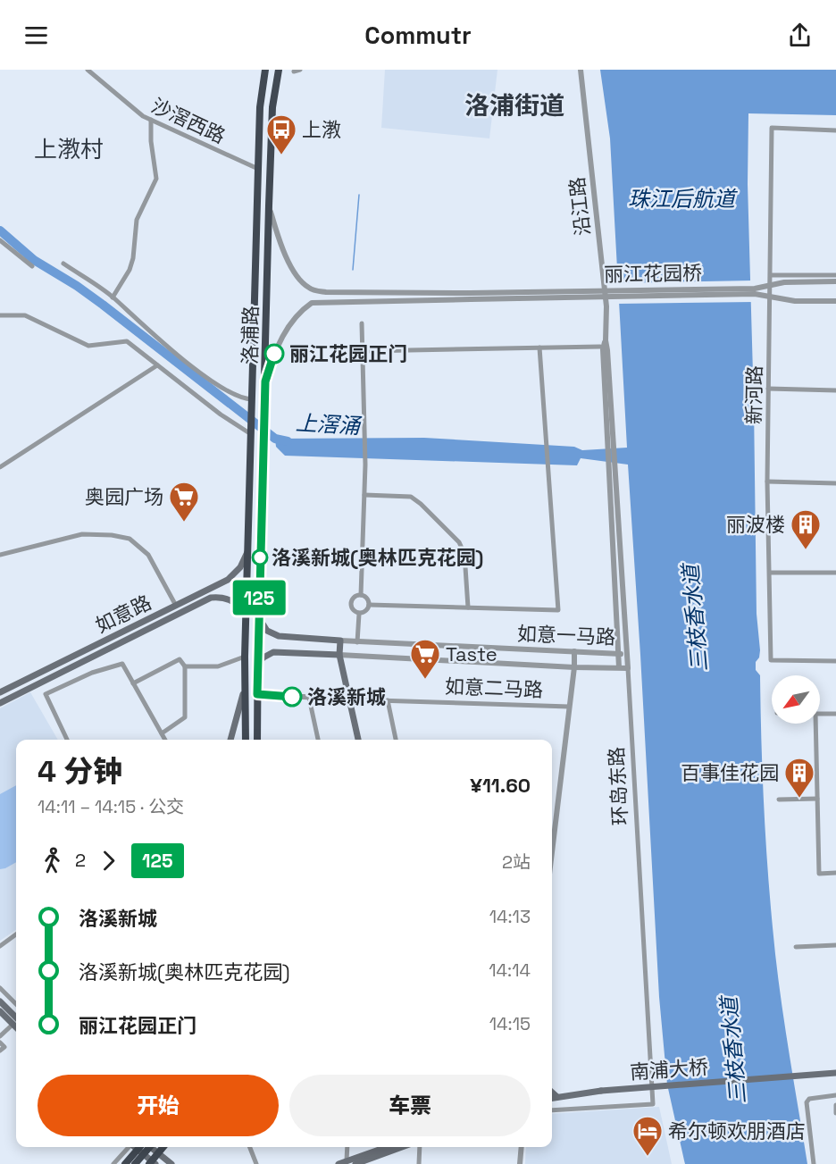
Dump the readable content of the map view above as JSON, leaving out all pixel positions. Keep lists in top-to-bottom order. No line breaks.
{"streets":{"highway":["洛浦路"],"main road":["如意路","如意一马路","南浦大桥"],"street":["沙滘西路","沿江路","丽江花园桥","新河路","如意二马路","环岛东路"]},"crossings":[["沙滘西路","洛浦路"],["沿江路","环岛东路"],["洛浦路","如意路"],["洛浦路","如意一马路"],["洛浦路","如意二马路"],["如意一马路","环岛东路"]],"districts":["洛浦街道","上漖村"],"water":["珠江后航道","上滘涌","三枝香水道"],"places":{"bus stop":["上漖"],"other":["丽江花园正门","洛溪新城(奥林匹克花园)","洛溪新城"],"supermarket":["奥园广场","Taste"],"building":["丽波楼","百事佳花园"],"hotel":["希尔顿欢朋酒店"]},"lines":["bus line 125"],"north":"bottom left","page":{"header":"Commutr","on_map":"125","heading":["4 分钟","14:11 – 14:15 · 公交","¥11.60"],"legs":["2","125","2站"],"list":[{"name":"洛溪新城","value":"14:13"},{"name":"洛溪新城(奥林匹克花园)","value":"14:14"},{"name":"丽江花园正门","value":"14:15"}],"buttons":["开始","车票"]}}
